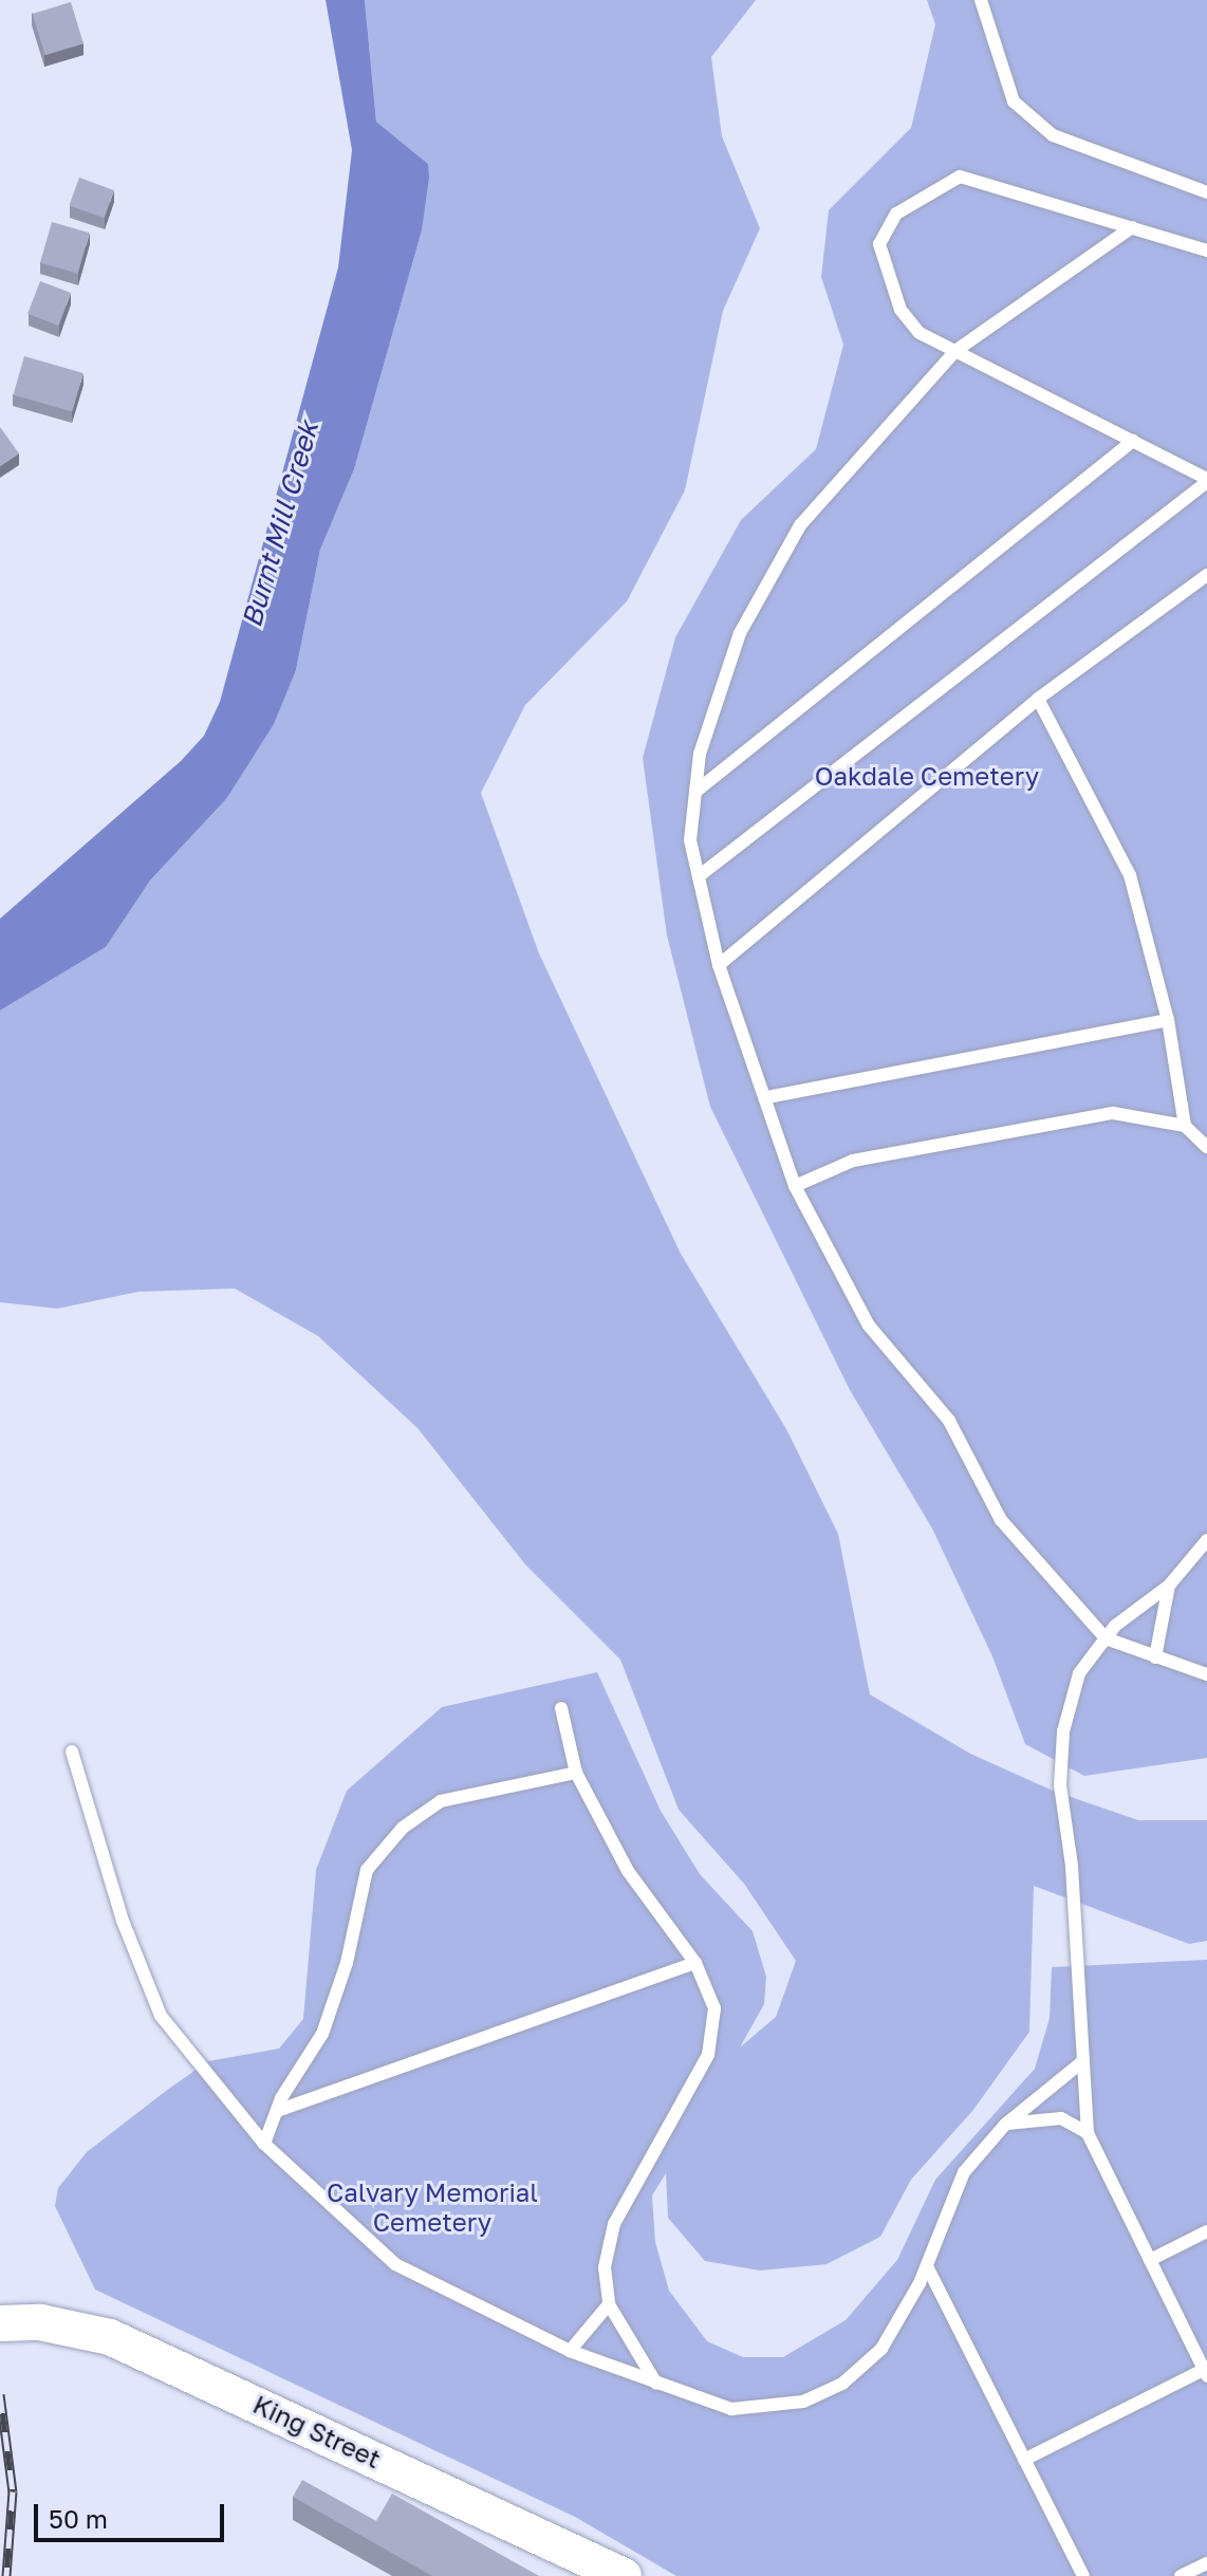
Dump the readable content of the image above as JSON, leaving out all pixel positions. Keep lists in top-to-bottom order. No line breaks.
{"streets":{"street":["King Street"]},"water":["Burnt Mill Creek"],"parks":["Oakdale Cemetery","Calvary Memorial Cemetery"],"scale_bar":"50 m"}
